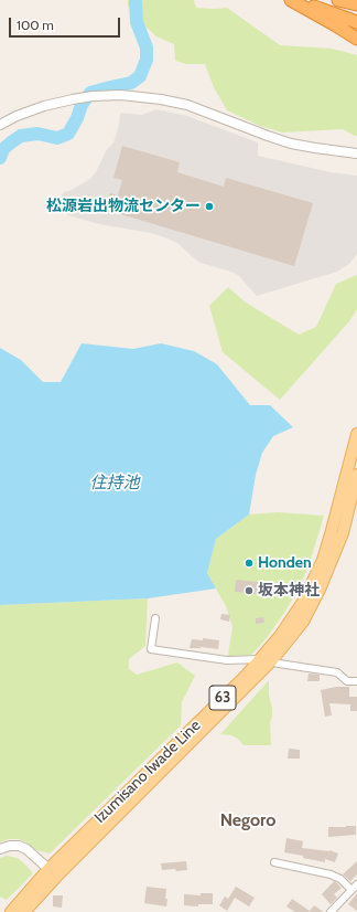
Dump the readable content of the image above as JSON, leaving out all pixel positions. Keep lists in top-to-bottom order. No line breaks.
{"streets":{"main road":["63","Izumisano Iwade Line"]},"districts":["Negoro"],"water":["住持池"],"places":["松源岩出物流センター","Honden","坂本神社"],"scale_bar":"100 m"}
